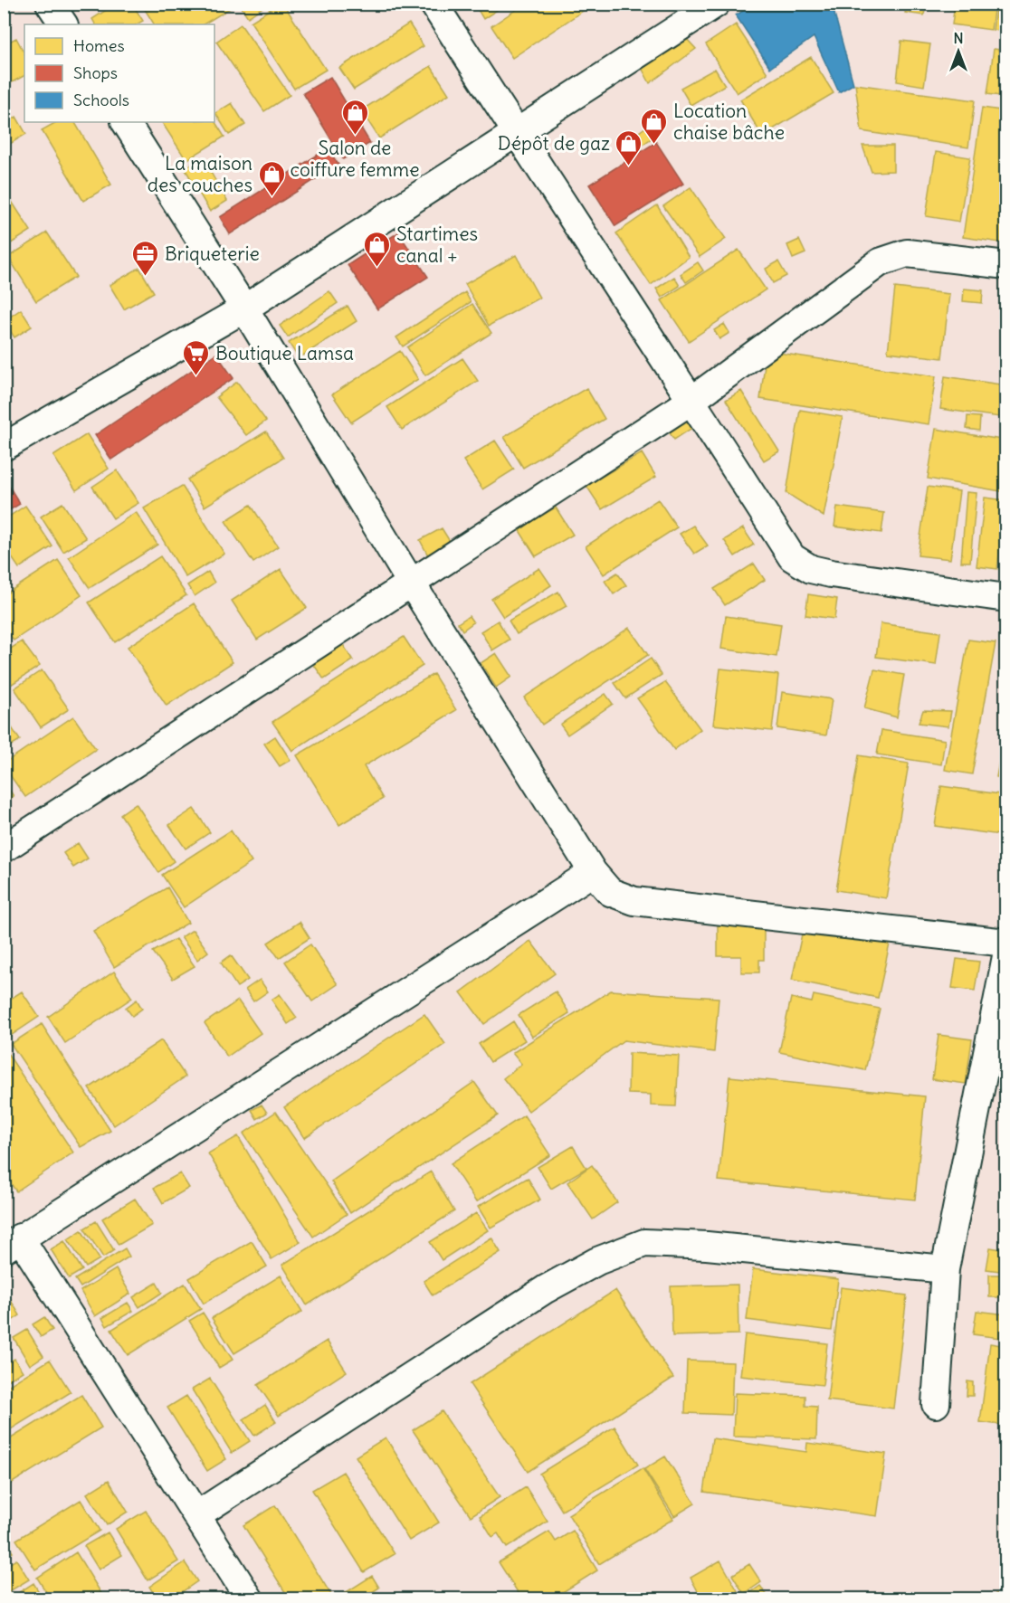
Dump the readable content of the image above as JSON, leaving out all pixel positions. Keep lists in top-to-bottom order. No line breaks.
{"places":{"shop":["Salon de coiffure femme","Location chaise bâche","Dépôt de gaz","La maison des couches","Startimes canal +"],"office":["Briqueterie"],"supermarket":["Boutique Lamsa"]},"legend":["Homes","Shops","Schools"],"north":"top"}
